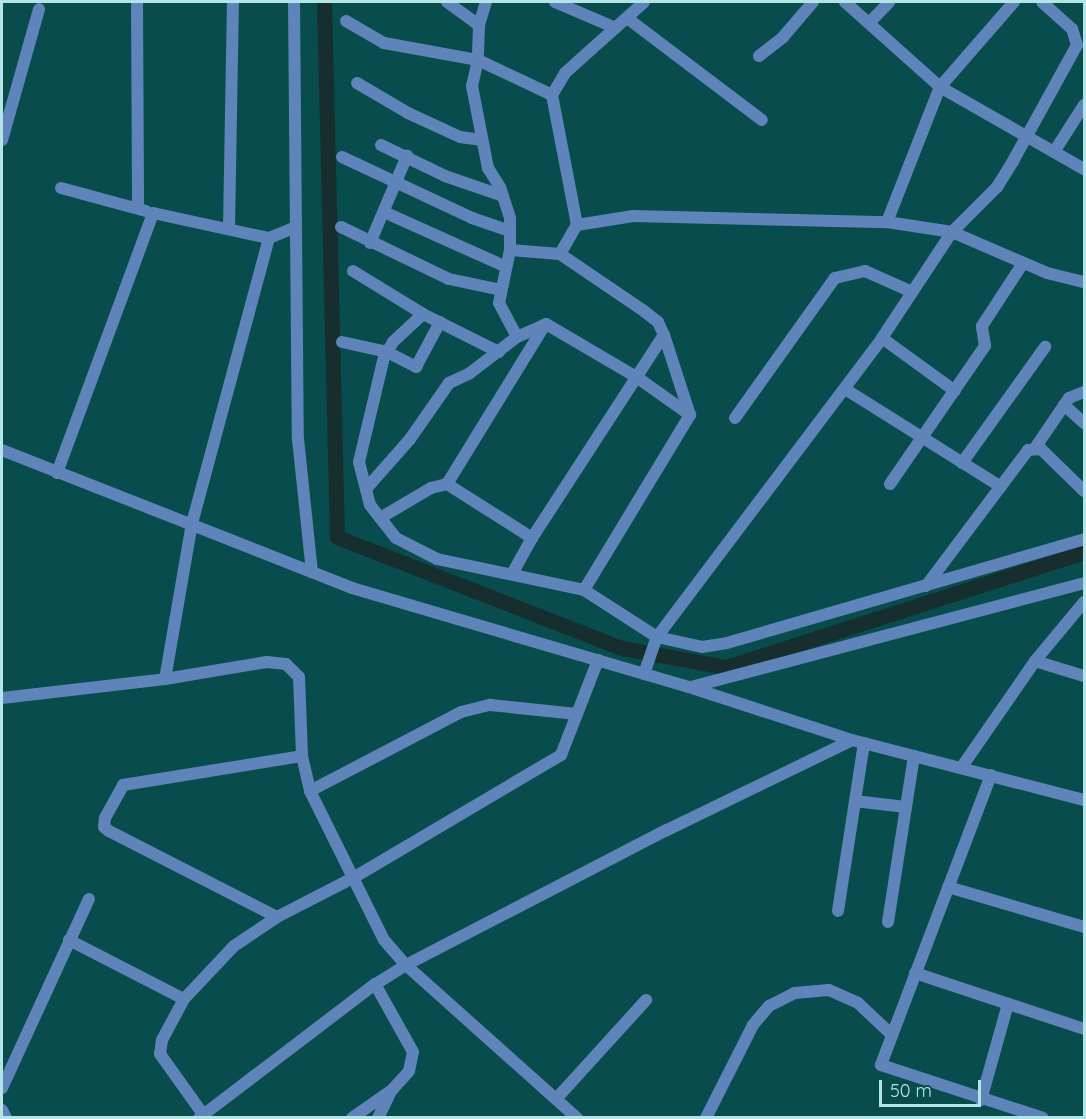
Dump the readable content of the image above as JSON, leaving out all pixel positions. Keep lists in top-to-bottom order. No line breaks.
{"scale_bar":"50 m"}
